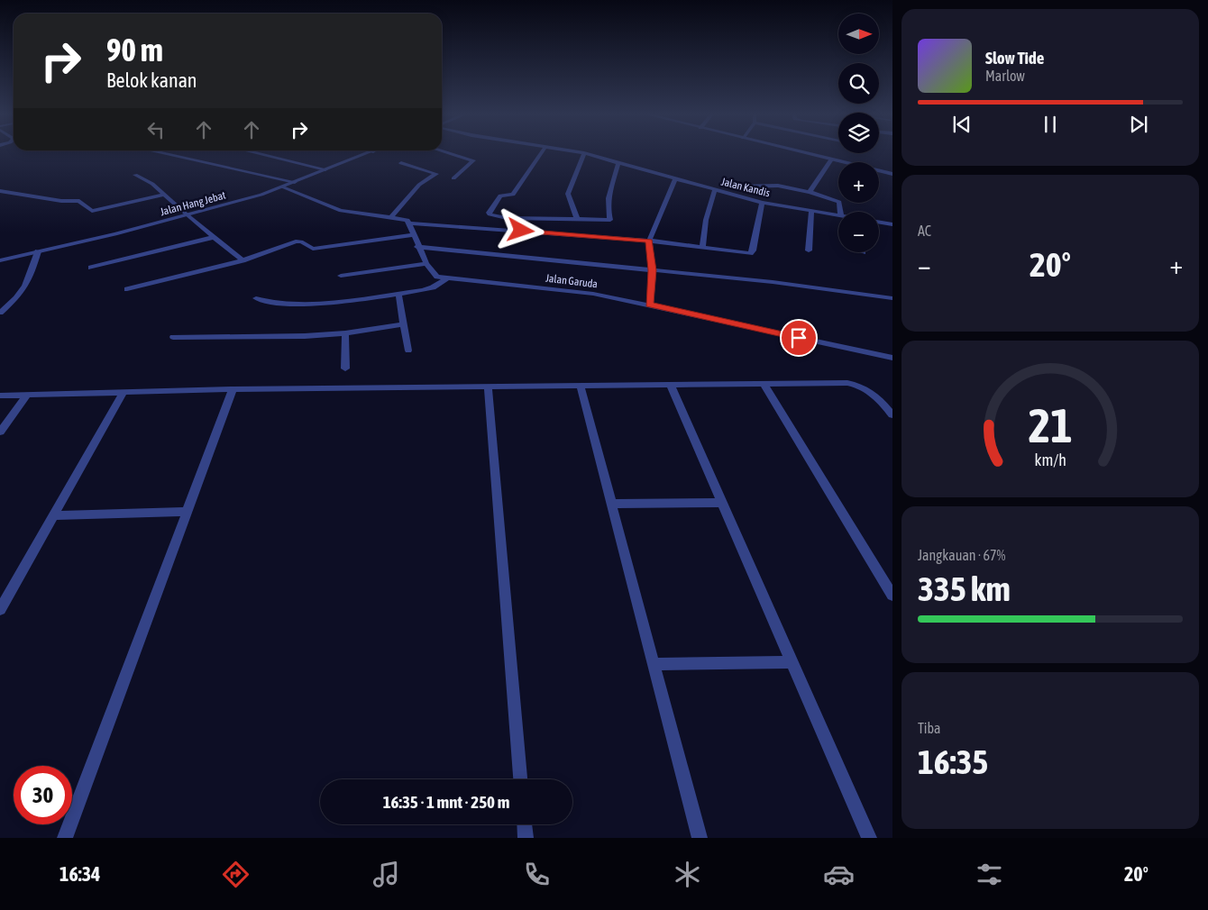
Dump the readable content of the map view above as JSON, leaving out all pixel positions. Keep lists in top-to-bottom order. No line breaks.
{"streets":{"street":["Jalan Kandis","Jalan Hang Jebat","Jalan Garuda"]},"north":"right","page":{"map_buttons":["+","−"],"turn":["90 m","Belok kanan"],"song":["Slow Tide","Marlow"],"tile":["AC",["Jangkauan · 67%","335 km"],["Tiba","16:35"]],"heat":["−","20°","+"],"limit":"30","trip":"16:35 · 1 mnt · 250 m","tabs":["16:34","20°"],"gauge":["21","km/h"]}}
